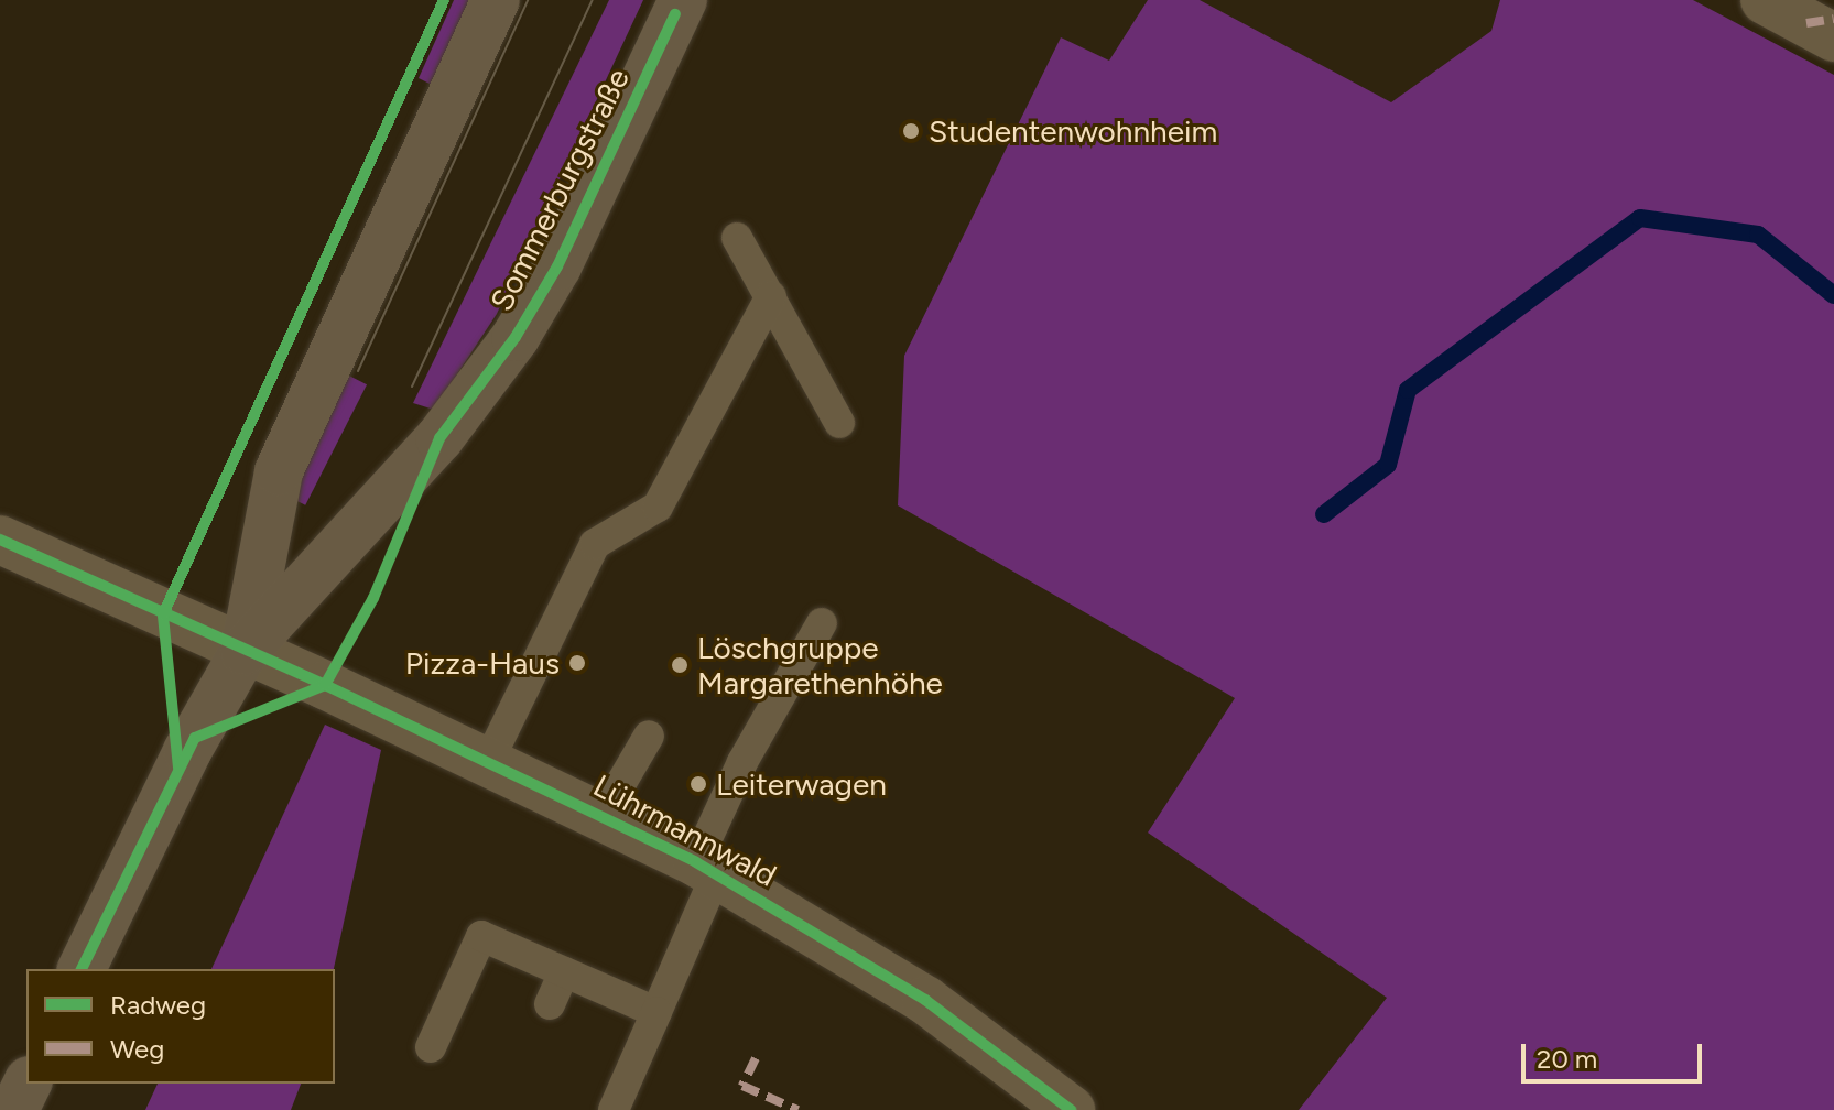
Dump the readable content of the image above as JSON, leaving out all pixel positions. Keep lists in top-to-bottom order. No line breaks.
{"streets":{"street":["Sommerburgstraße","Lührmannwald"]},"crossings":[["Sommerburgstraße","Lührmannwald"]],"places":["Studentenwohnheim","Pizza-Haus","Löschgruppe Margarethenhöhe","Leiterwagen"],"legend":["Radweg","Weg"],"scale_bar":"20 m"}
